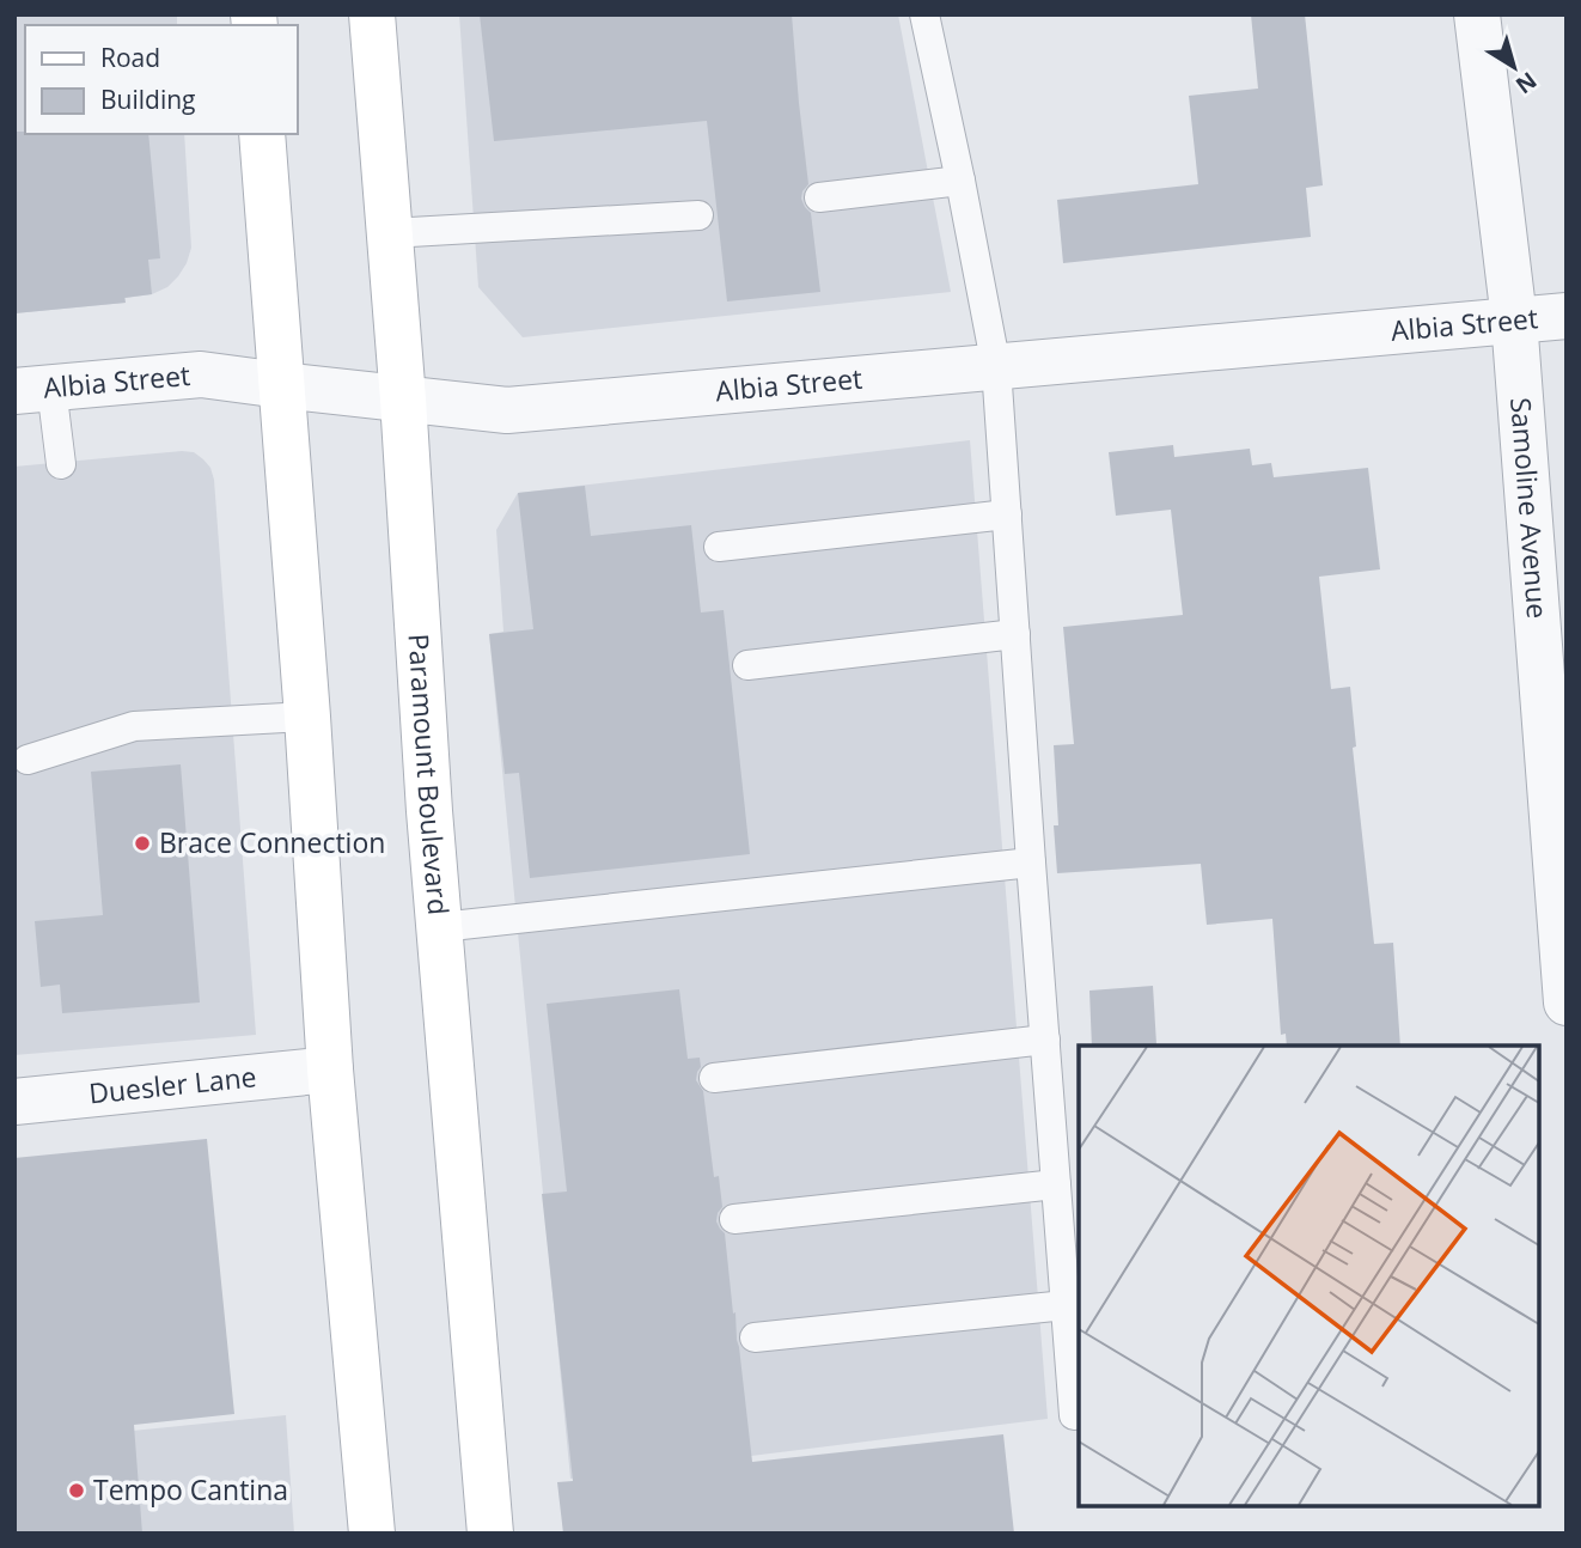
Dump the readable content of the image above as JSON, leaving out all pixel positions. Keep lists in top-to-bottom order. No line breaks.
{"streets":{"main road":["Paramount Boulevard"],"street":["Albia Street","Samoline Avenue","Duesler Lane"]},"crossings":[["Albia Street","Samoline Avenue"],["Albia Street","Paramount Boulevard"]],"places":["Brace Connection","Tempo Cantina"],"legend":["Road","Building"],"north":"bottom right"}
